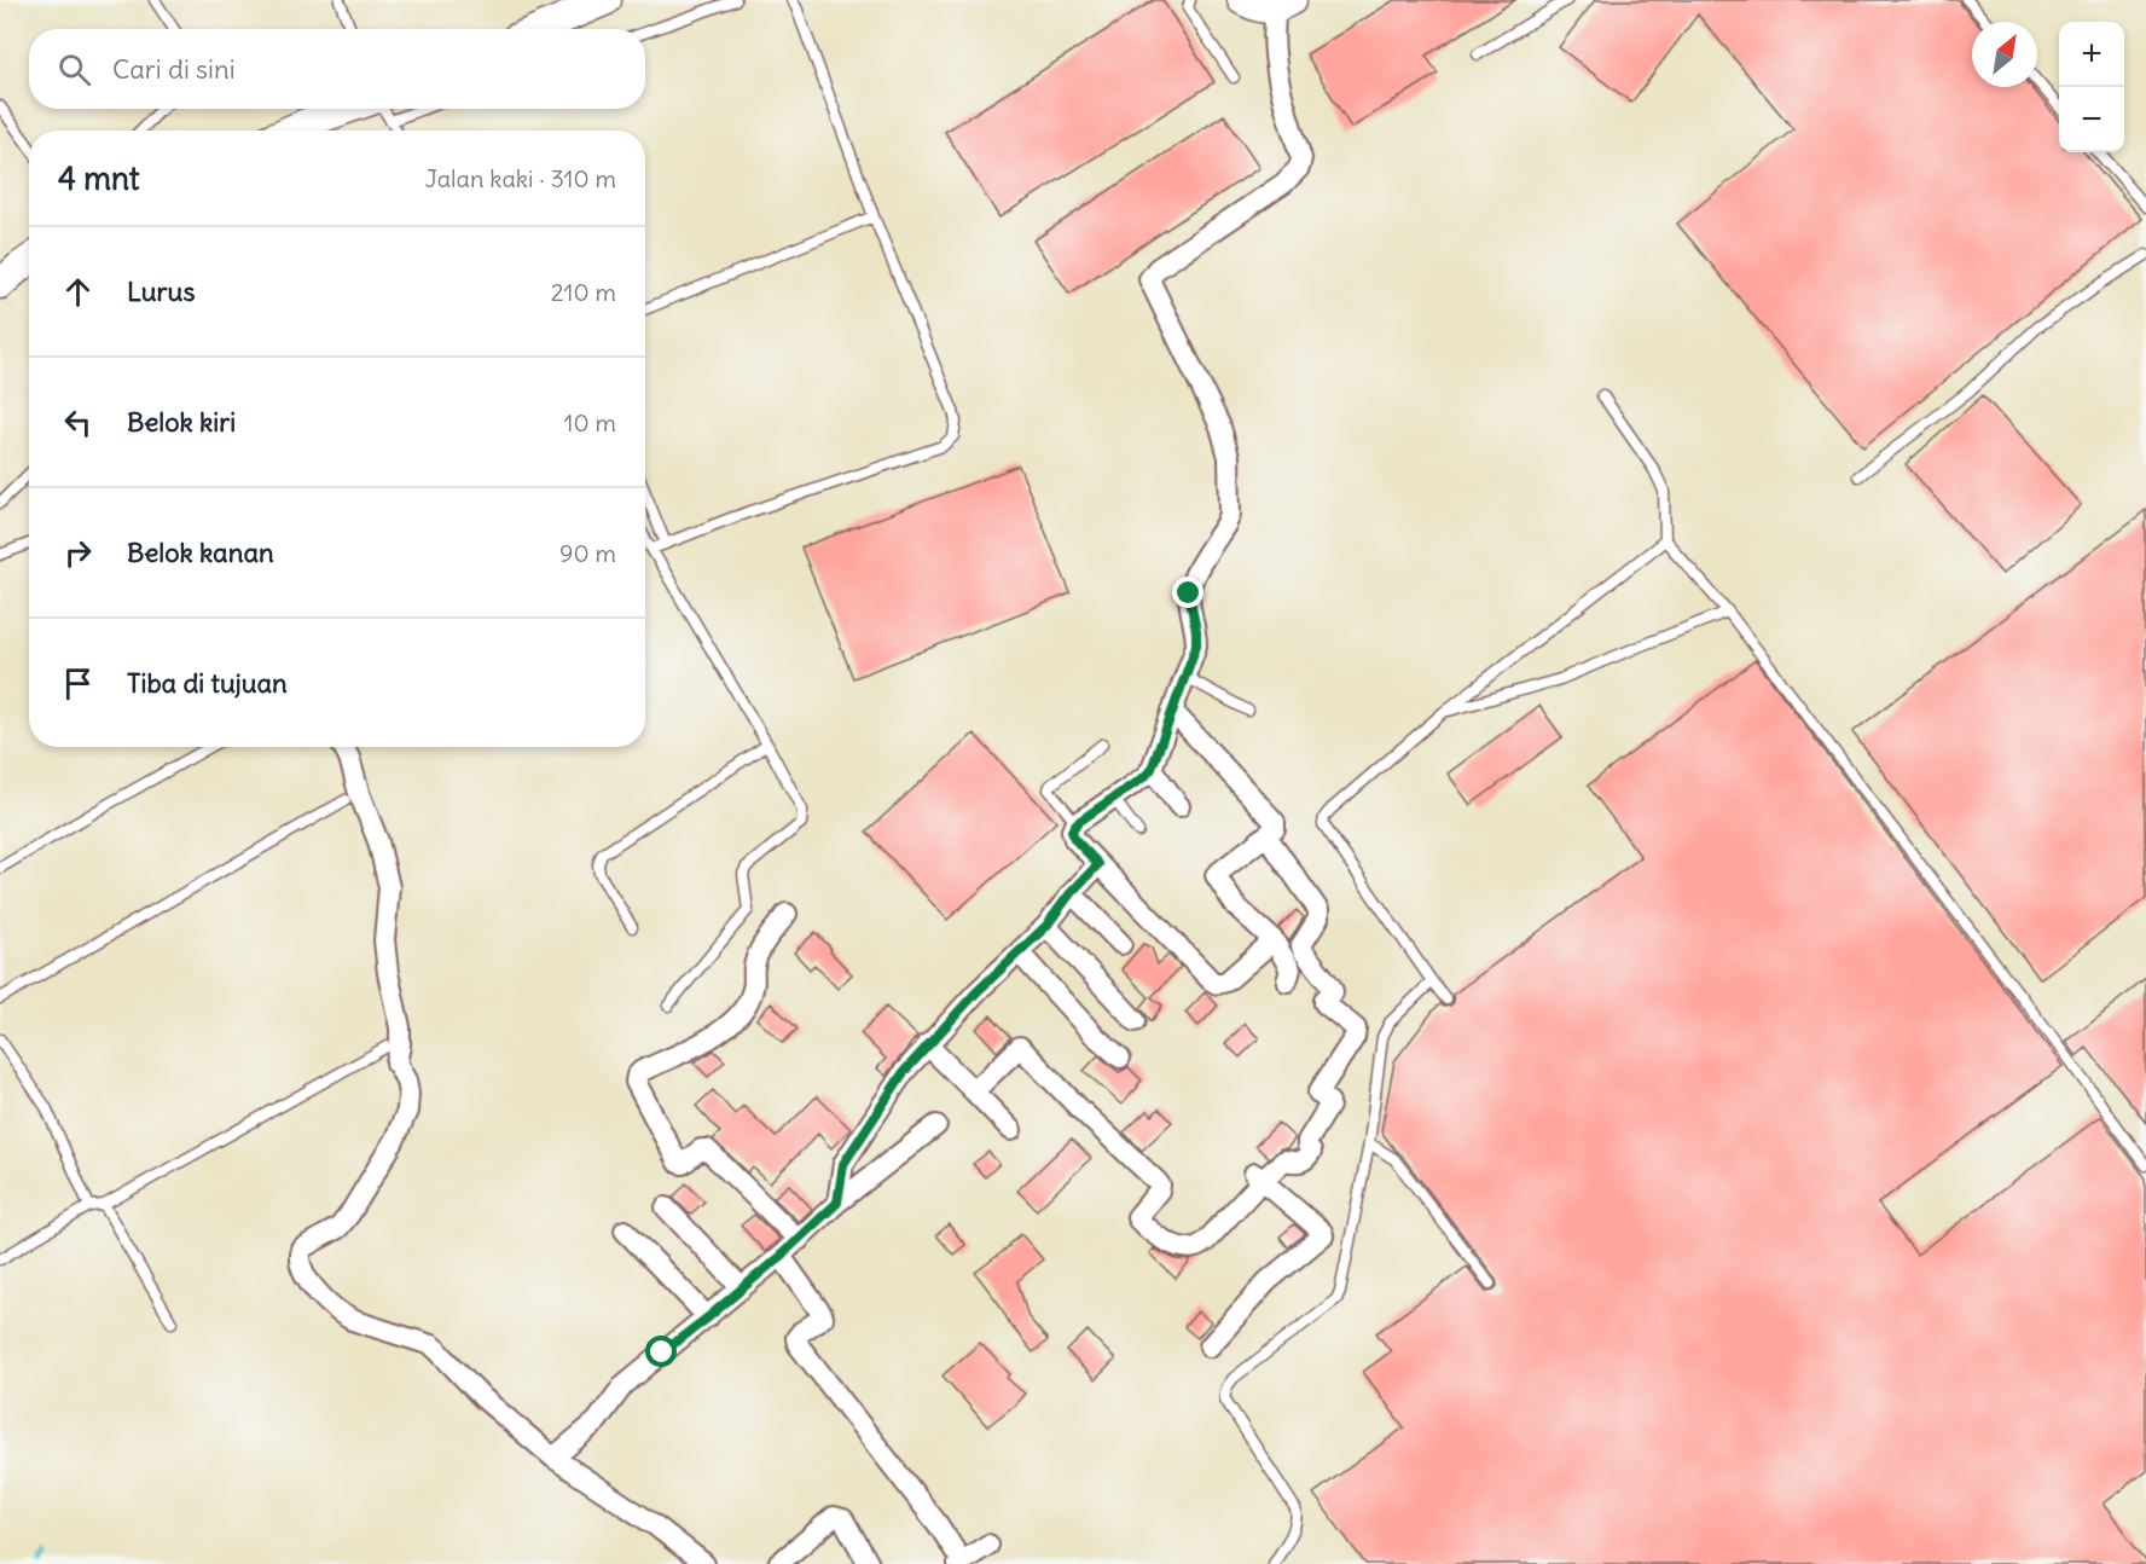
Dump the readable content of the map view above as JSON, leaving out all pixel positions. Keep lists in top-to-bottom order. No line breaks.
{"north":"top right","page":{"map_buttons":["+","−"],"search":"Cari di sini","heading":["4 mnt","Jalan kaki · 310 m"],"list":[["Lurus","210 m"],["Belok kiri","10 m"],["Belok kanan","90 m"],"Tiba di tujuan"]}}
